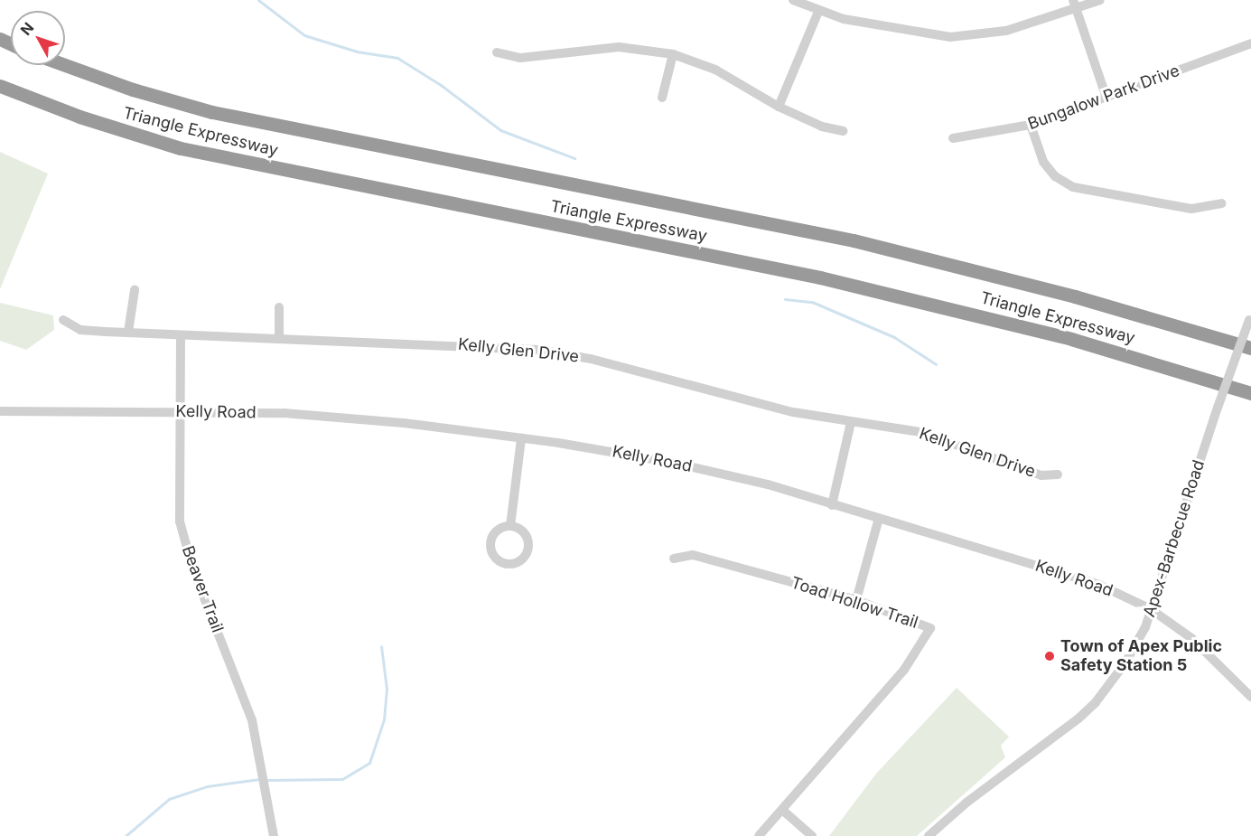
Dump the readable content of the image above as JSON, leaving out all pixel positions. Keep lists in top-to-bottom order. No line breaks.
{"streets":{"highway":["Triangle Expressway"],"street":["Bungalow Park Drive","Kelly Glen Drive","Kelly Road","Apex-Barbecue Road","Beaver Trail","Toad Hollow Trail"]},"crossings":[["Kelly Glen Drive","Beaver Trail"],["Kelly Road","Apex-Barbecue Road"],["Kelly Road","Beaver Trail"]],"places":["Town of Apex Public Safety Station 5"],"north":"top left"}
